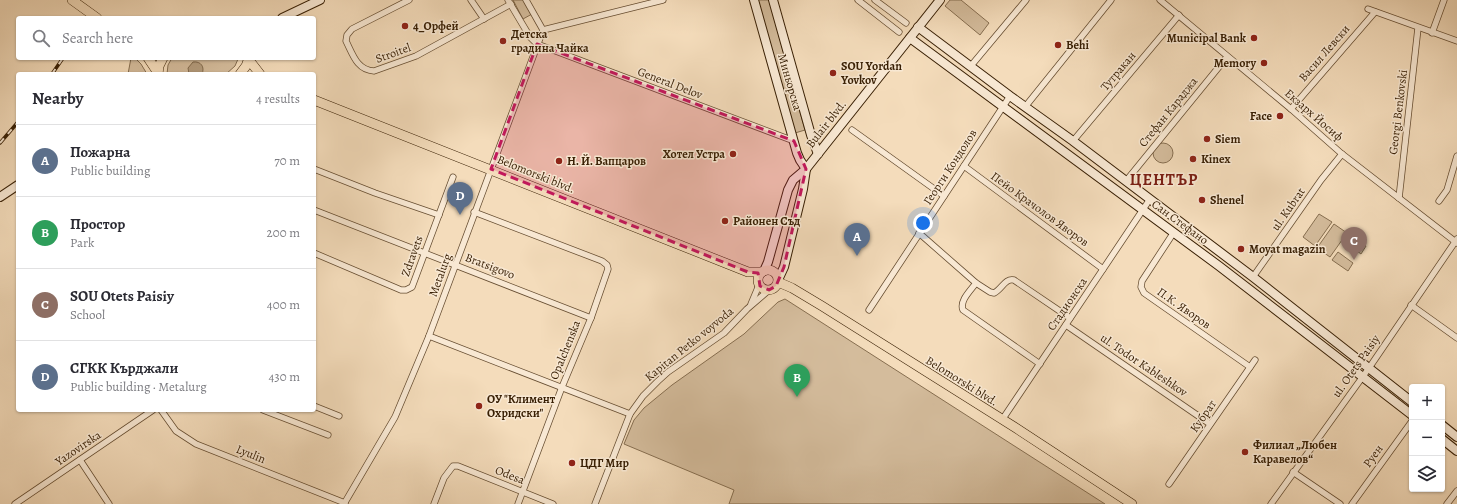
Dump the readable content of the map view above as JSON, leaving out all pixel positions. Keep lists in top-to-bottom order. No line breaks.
{"streets":{"main road":["Миньорска","Bulair blvd.","Belomorski blvd.","Сан Стефано"],"street":["Stroitel","Васил Левски","Тутракан","General Delov","Стефан Караджа","Georgi Benkovski","Екзарх Йосиф","Георги Кондолов","Пейо Крачолов Яворов","ul. Kubrat","Zdravets","Bratsigovo","Metalurg","Стадионска","П.К. Яворов","Kapitan Petko voyvoda","Opalchenska","ul. Todor Kableshkov","ul. Otets Paisiy","Кубрат","Yazovirska","Lyulin","Руен","Odesa"]},"crossings":[["Васил Левски","Екзарх Йосиф"],["Тутракан","Екзарх Йосиф"],["Тутракан","Сан Стефано"],["Миньорска","General Delov"],["Миньорска","Bulair blvd."],["General Delov","Metalurg"],["Стефан Караджа","Екзарх Йосиф"],["Стефан Караджа","Сан Стефано"],["Georgi Benkovski","Екзарх Йосиф"],["Екзарх Йосиф","ul. Kubrat"],["Екзарх Йосиф","ul. Otets Paisiy"],["Bulair blvd.","Belomorski blvd."],["Bulair blvd.","Сан Стефано"],["Bulair blvd.","Kapitan Petko voyvoda"],["Георги Кондолов","Пейо Крачолов Яворов"],["Георги Кондолов","Сан Стефано"],["Belomorski blvd.","Metalurg"],["Belomorski blvd.","Стадионска"],["Belomorski blvd.","Kapitan Petko voyvoda"],["Пейо Крачолов Яворов","Стадионска"],["ul. Kubrat","Сан Стефано"],["Сан Стефано","Стадионска"],["Сан Стефано","П.К. Яворов"],["Сан Стефано","ul. Otets Paisiy"],["Zdravets","Bratsigovo"],["Bratsigovo","Metalurg"],["Bratsigovo","Opalchenska"],["Metalurg","Opalchenska"],["Metalurg","Lyulin"],["Стадионска","ul. Todor Kableshkov"],["П.К. Яворов","Кубрат"],["Opalchenska","Odesa"],["ul. Todor Kableshkov","Кубрат"]],"districts":["ЦЕНТЪР"],"places":["4_Орфей","Municipal Bank","Детска градина Чайка","Behi","Memory","SOU Yordan Yovkov","Face","Siem","Хотел Устра","Kinex","Н. Й. Вапцаров","Shenel","Районен Съд","Moyat magazin","ОУ \"Климент Охридски\"","Филиал „Любен Каравелов“","ЦДГ Мир"],"page":{"search":"Search here","heading":["Nearby","4 results"],"list":[{"mark":"A","name":"Пожарна","note":"Public building","value":"70 m"},{"mark":"B","name":"Простор","note":"Park","value":"200 m"},{"mark":"C","name":"SOU Otets Paisiy","note":"School","value":"400 m"},{"mark":"D","name":"СГКК Кърджали","note":"Public building · Metalurg","value":"430 m"}],"pins":["D","A","C","B"],"map_buttons":["+","−"]}}
